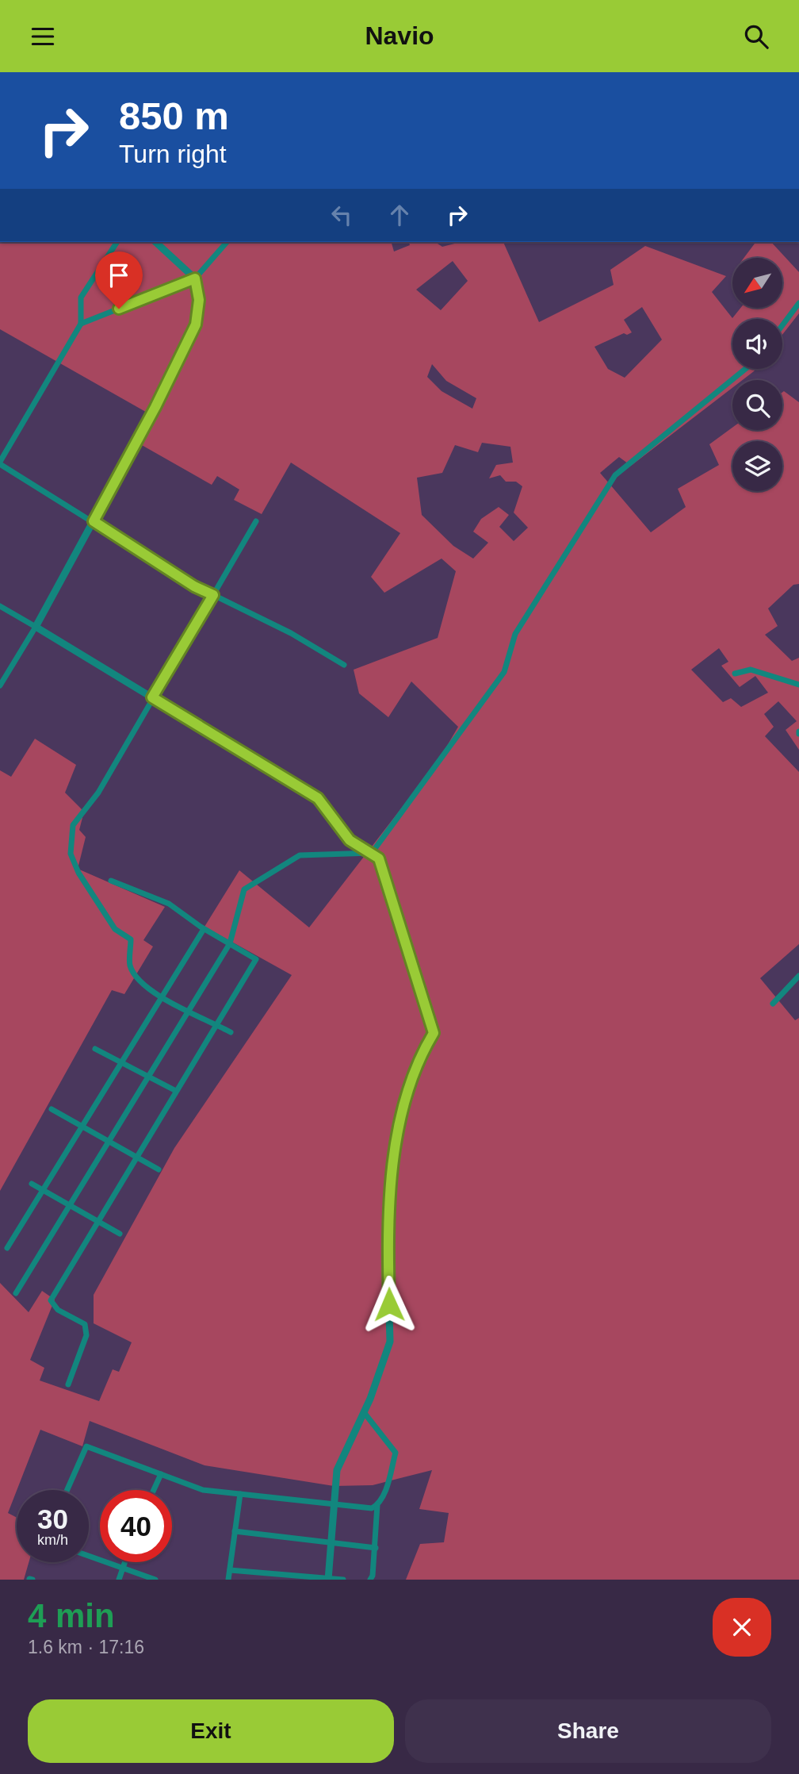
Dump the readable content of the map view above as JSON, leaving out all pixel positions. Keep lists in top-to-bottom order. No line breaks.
{"north":"bottom left","page":{"header":"Navio","turn":["850 m","Turn right"],"speed":"30 km/h","limit":"40","heading":["4 min","1.6 km · 17:16"],"buttons":["Exit","Share"]}}
